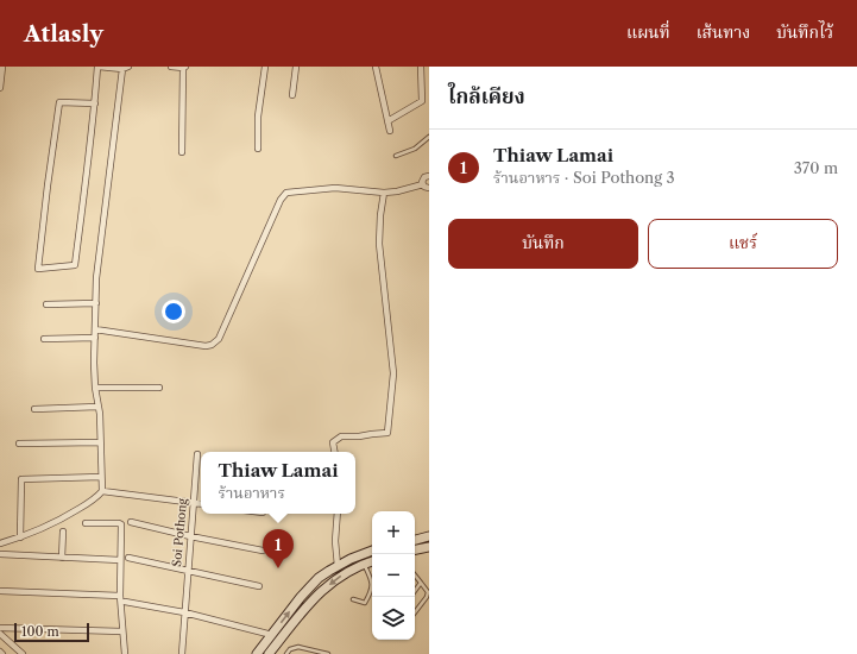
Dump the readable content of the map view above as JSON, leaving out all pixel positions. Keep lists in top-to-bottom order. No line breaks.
{"streets":{"street":["Soi Pothong"]},"scale_bar":"100 m","page":{"header":"Atlasly","nav":["แผนที่","เส้นทาง","บันทึกไว้"],"heading":"ใกล้เคียง","list":[{"mark":"1","name":"Thiaw Lamai","note":"ร้านอาหาร · Soi Pothong 3","value":"370 m"}],"buttons":["บันทึก","แชร์"],"popup":["Thiaw Lamai","ร้านอาหาร"],"map_buttons":["+","−"],"pins":"1","scale":"100 m"}}
